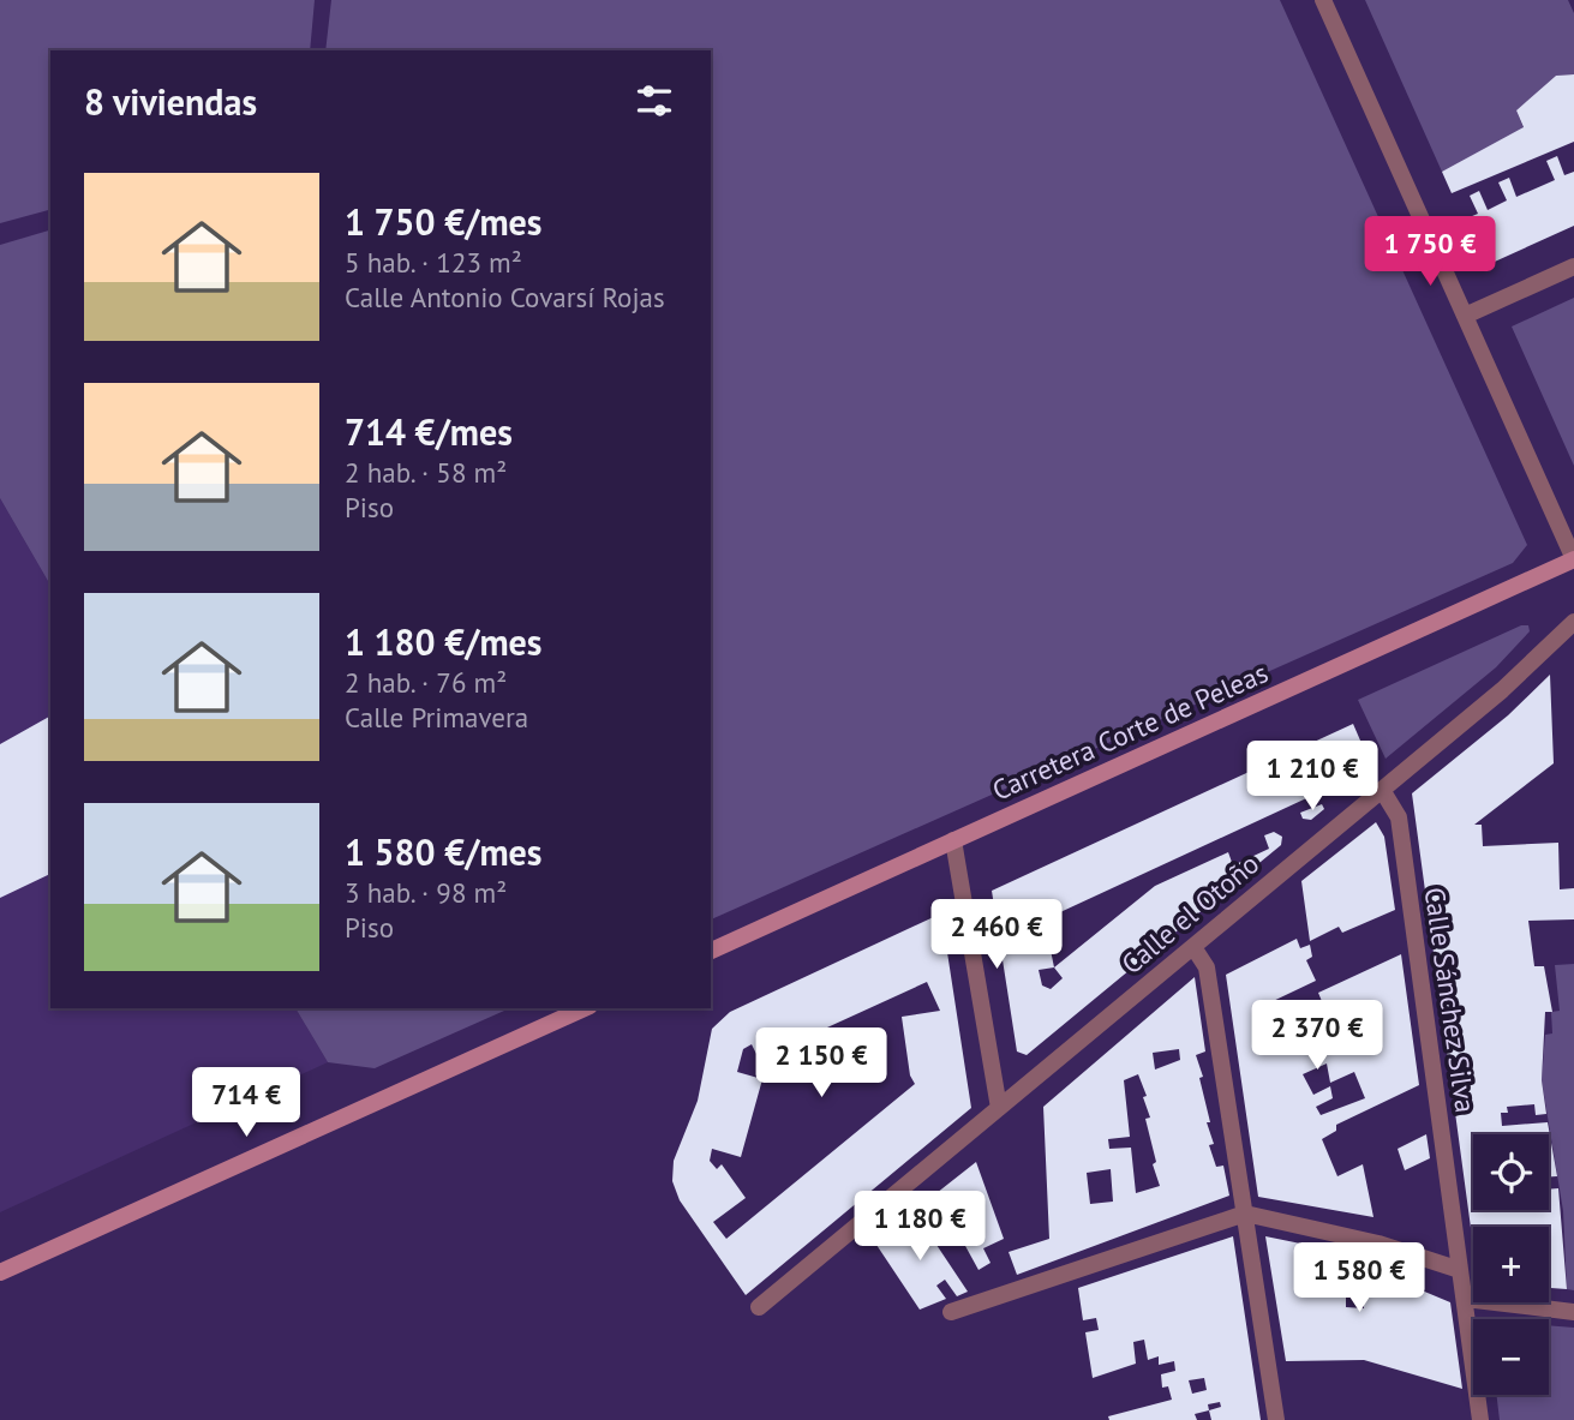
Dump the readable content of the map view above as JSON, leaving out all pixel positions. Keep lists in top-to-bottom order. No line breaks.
{"streets":{"street":["Carretera Corte de Peleas","Calle el Otoño","Calle Sánchez Silva"]},"crossings":[["Calle el Otoño","Calle Sánchez Silva"]],"page":{"heading":"8 viviendas","list":[{"name":"1 750 €/mes","note":"5 hab. · 123 m² · Calle Antonio Covarsí Rojas"},{"name":"714 €/mes","note":"2 hab. · 58 m² · Piso"},{"name":"1 180 €/mes","note":"2 hab. · 76 m² · Calle Primavera"},{"name":"1 580 €/mes","note":"3 hab. · 98 m² · Piso"}],"price":["1 750 €","1 210 €","2 460 €","2 370 €","2 150 €","714 €","1 180 €","1 580 €"],"map_buttons":["+","−"]}}
